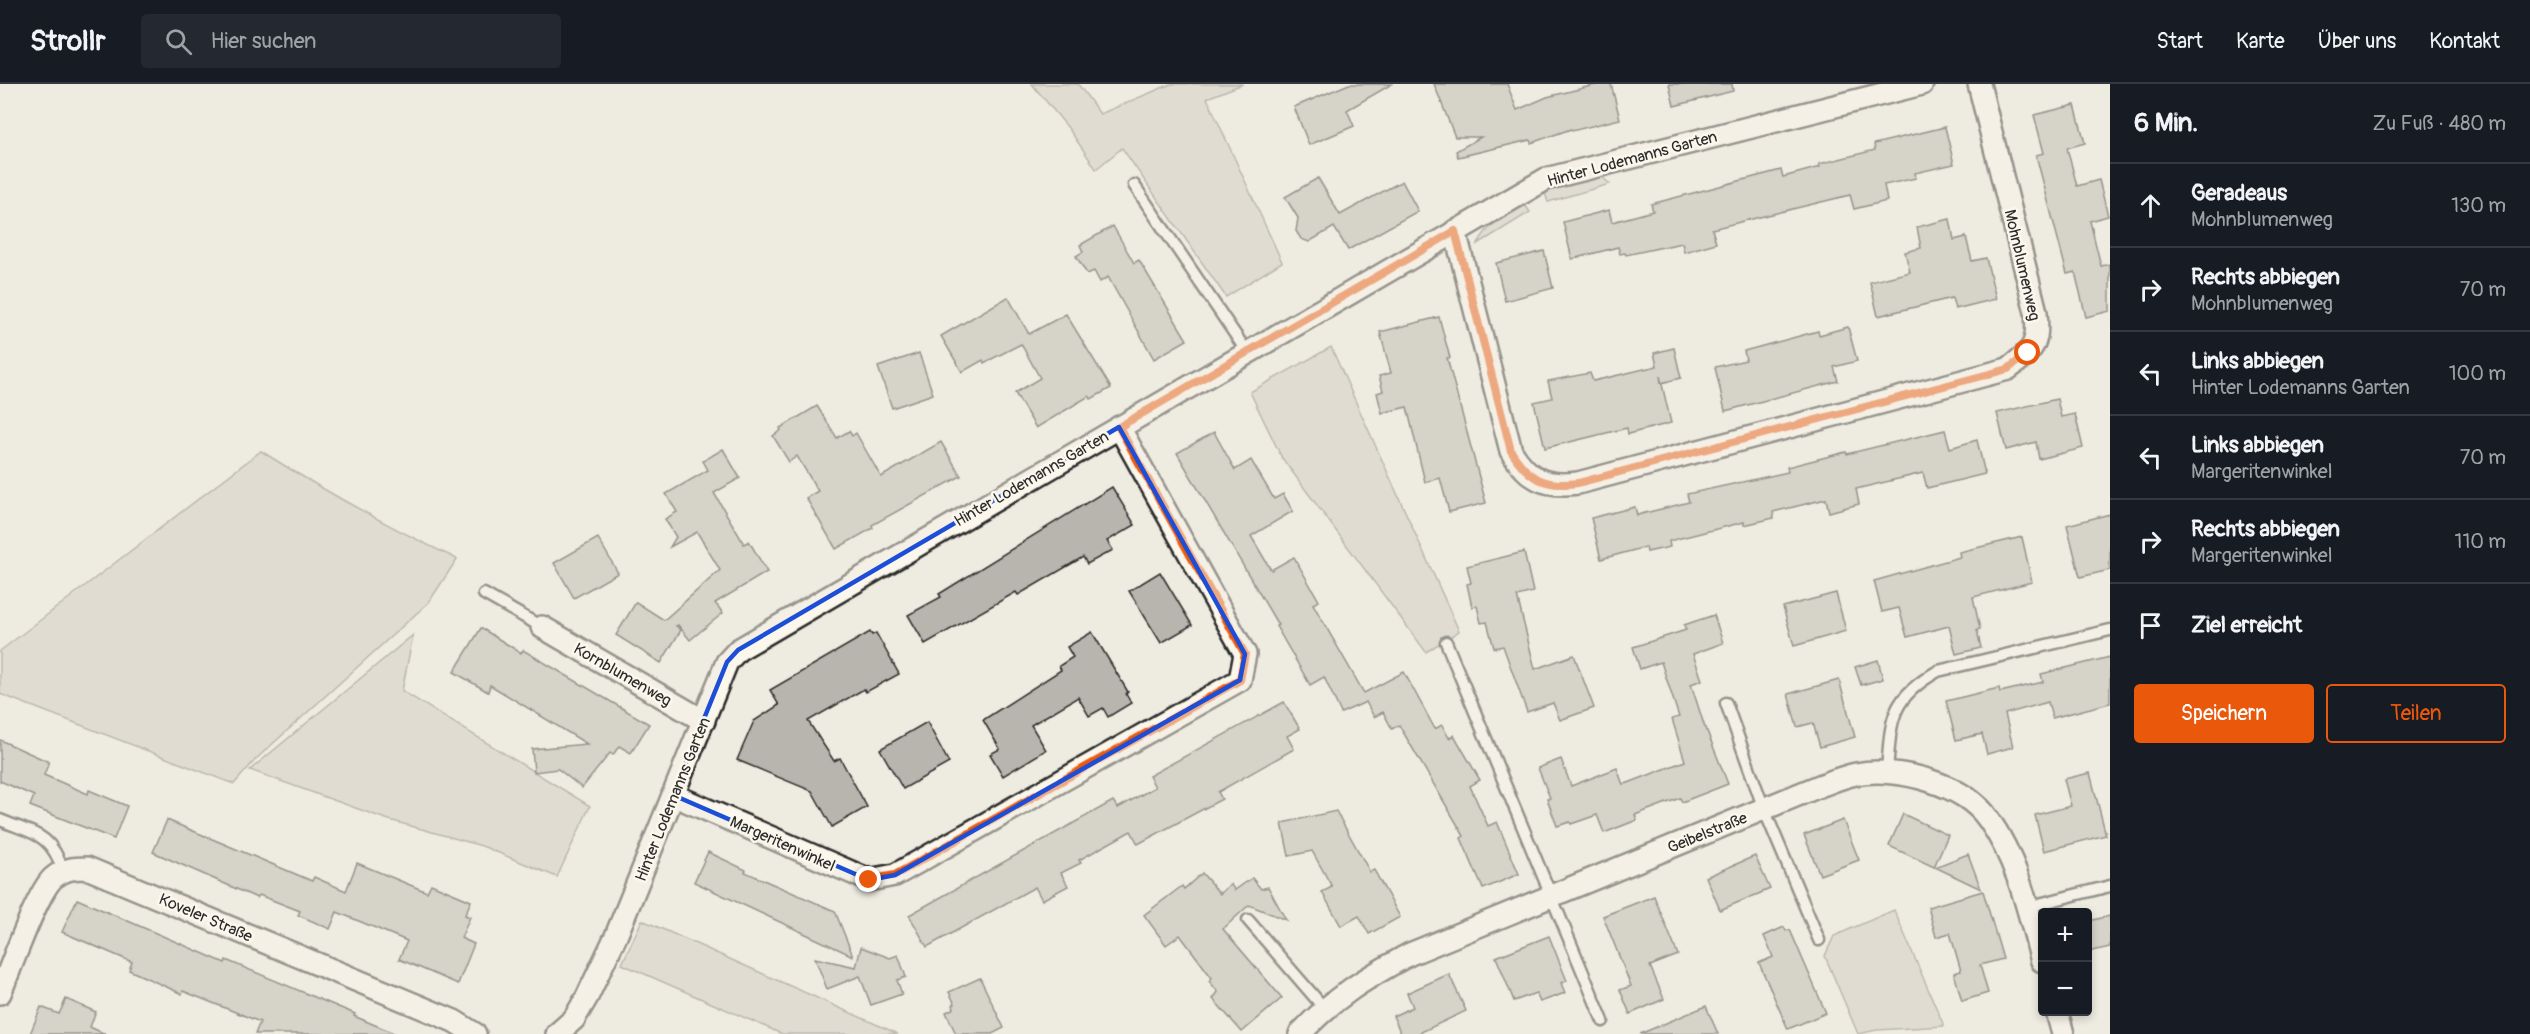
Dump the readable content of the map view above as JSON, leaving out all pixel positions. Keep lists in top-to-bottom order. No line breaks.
{"streets":{"street":["Hinter Lodemanns Garten","Mohnblumenweg","Kornblumenweg","Geibelstraße","Margeritenwinkel","Koveler Straße"]},"crossings":[["Hinter Lodemanns Garten","Mohnblumenweg"],["Hinter Lodemanns Garten","Kornblumenweg"],["Hinter Lodemanns Garten","Margeritenwinkel"]],"page":{"header":"Strollr","search":"Hier suchen","nav":["Start","Karte","Über uns","Kontakt"],"heading":["6 Min.","Zu Fuß · 480 m"],"list":[["Geradeaus","Mohnblumenweg","130 m"],["Rechts abbiegen","Mohnblumenweg","70 m"],["Links abbiegen","Hinter Lodemanns Garten","100 m"],["Links abbiegen","Margeritenwinkel","70 m"],["Rechts abbiegen","Margeritenwinkel","110 m"],"Ziel erreicht"],"buttons":["Speichern","Teilen"],"map_buttons":["+","−"]}}
